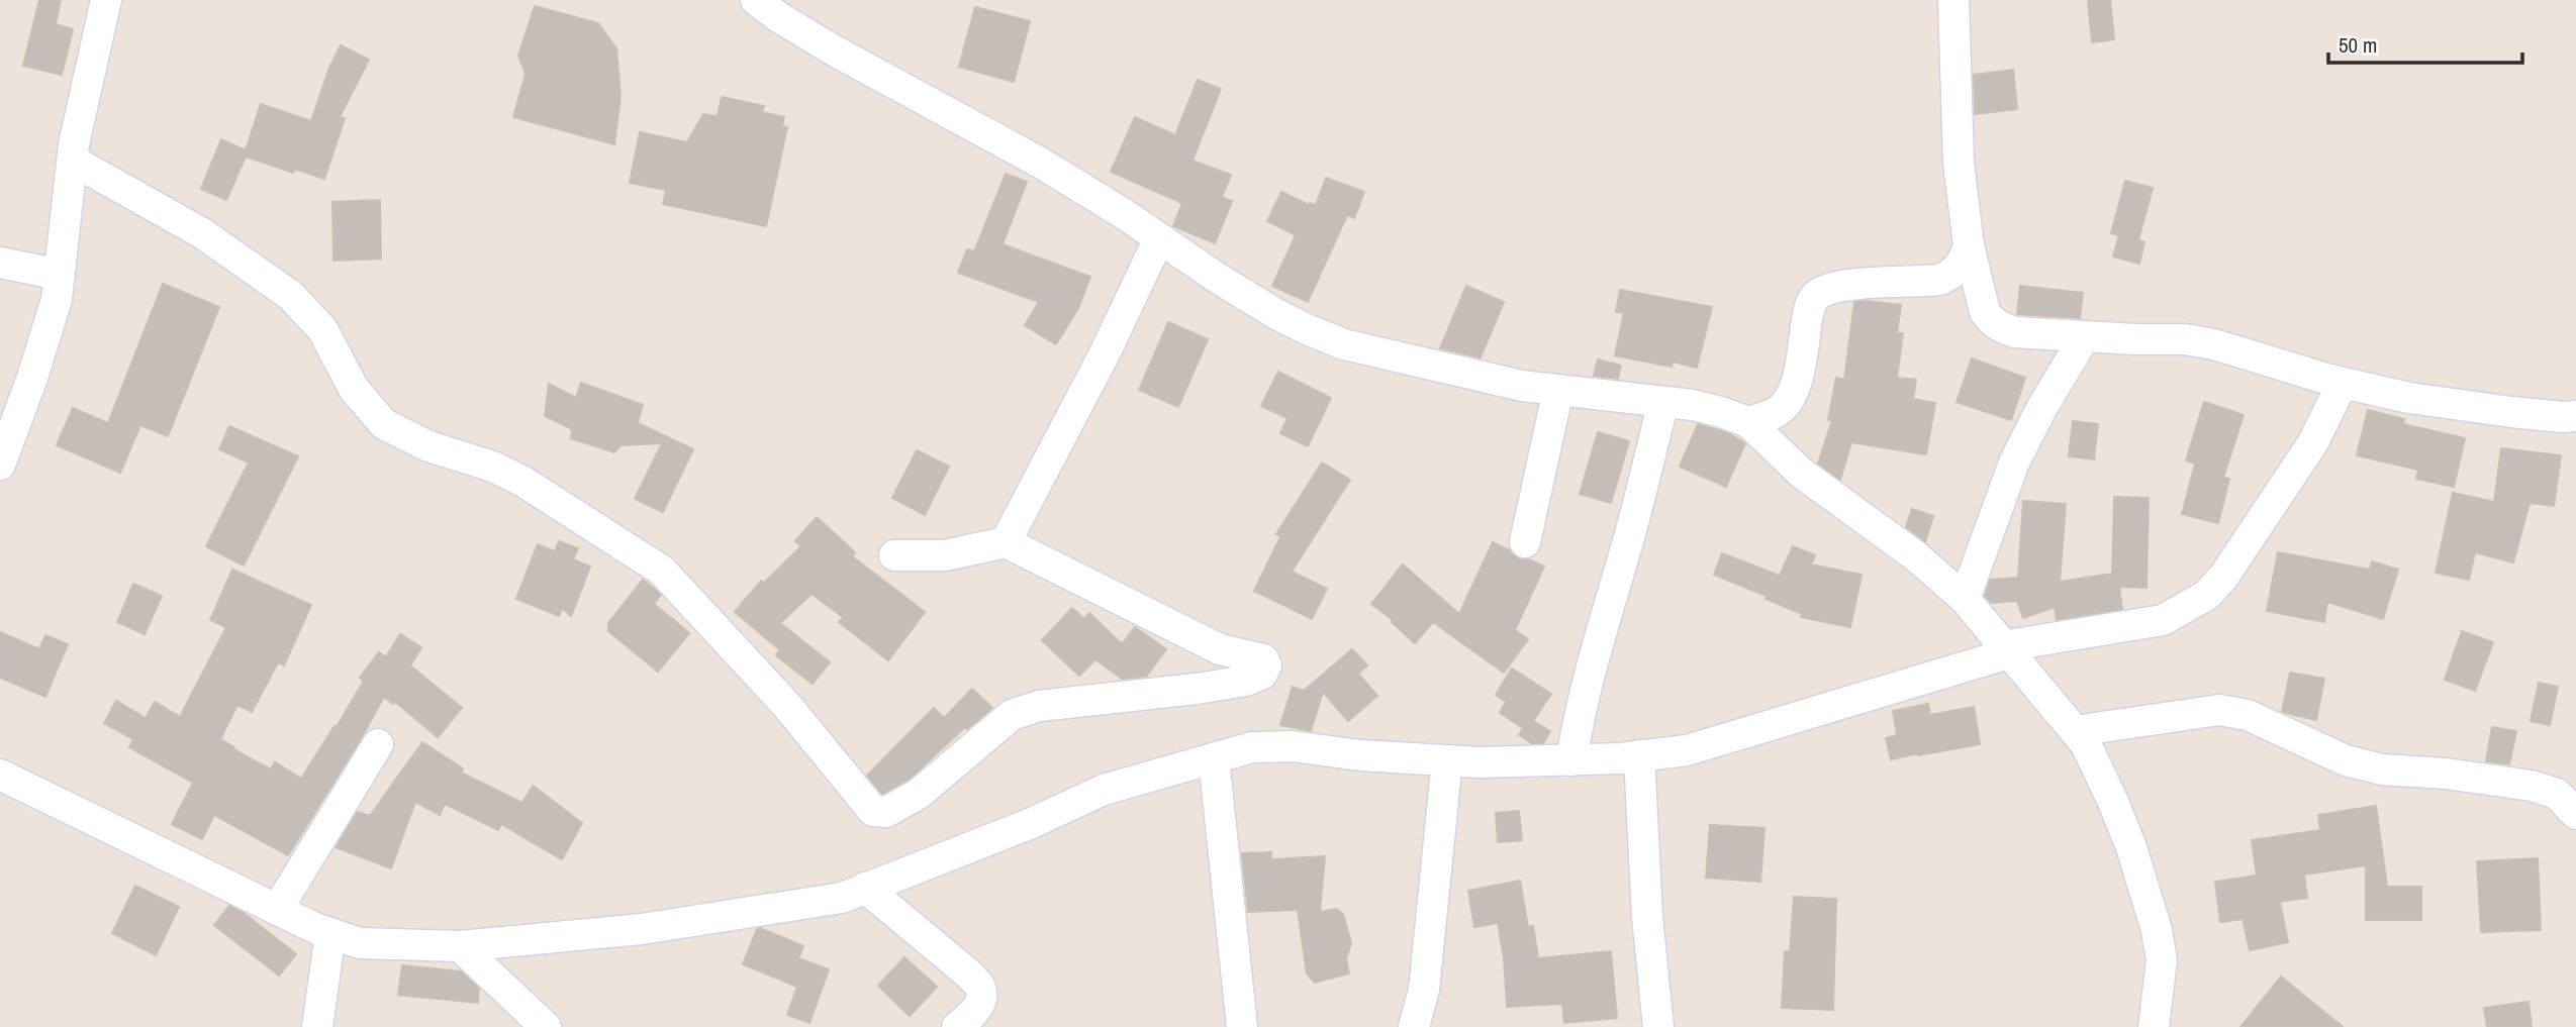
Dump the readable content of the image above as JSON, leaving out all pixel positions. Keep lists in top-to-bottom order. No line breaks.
{"scale_bar":"50 m"}
